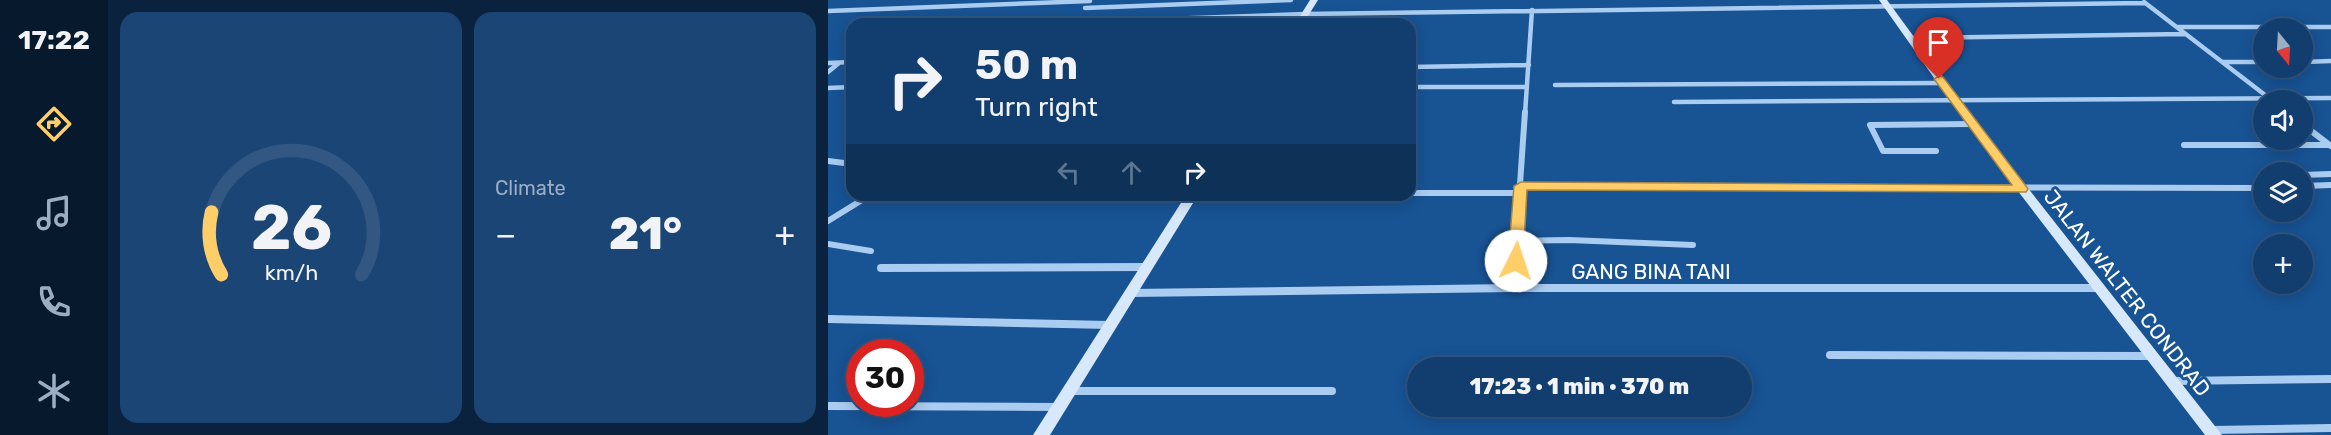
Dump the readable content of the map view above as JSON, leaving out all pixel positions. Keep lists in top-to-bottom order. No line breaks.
{"streets":{"street":["GANG BINA TANI","JALAN WALTER CONDRAD"]},"crossings":[["GANG BINA TANI","JALAN WALTER CONDRAD"]],"north":"bottom","page":{"tabs":"17:22","tile":"Climate","map_buttons":"+","turn":["50 m","Turn right"],"heat":["−","21°","+"],"limit":"30","trip":"17:23 · 1 min · 370 m","gauge":["26","km/h"]}}
